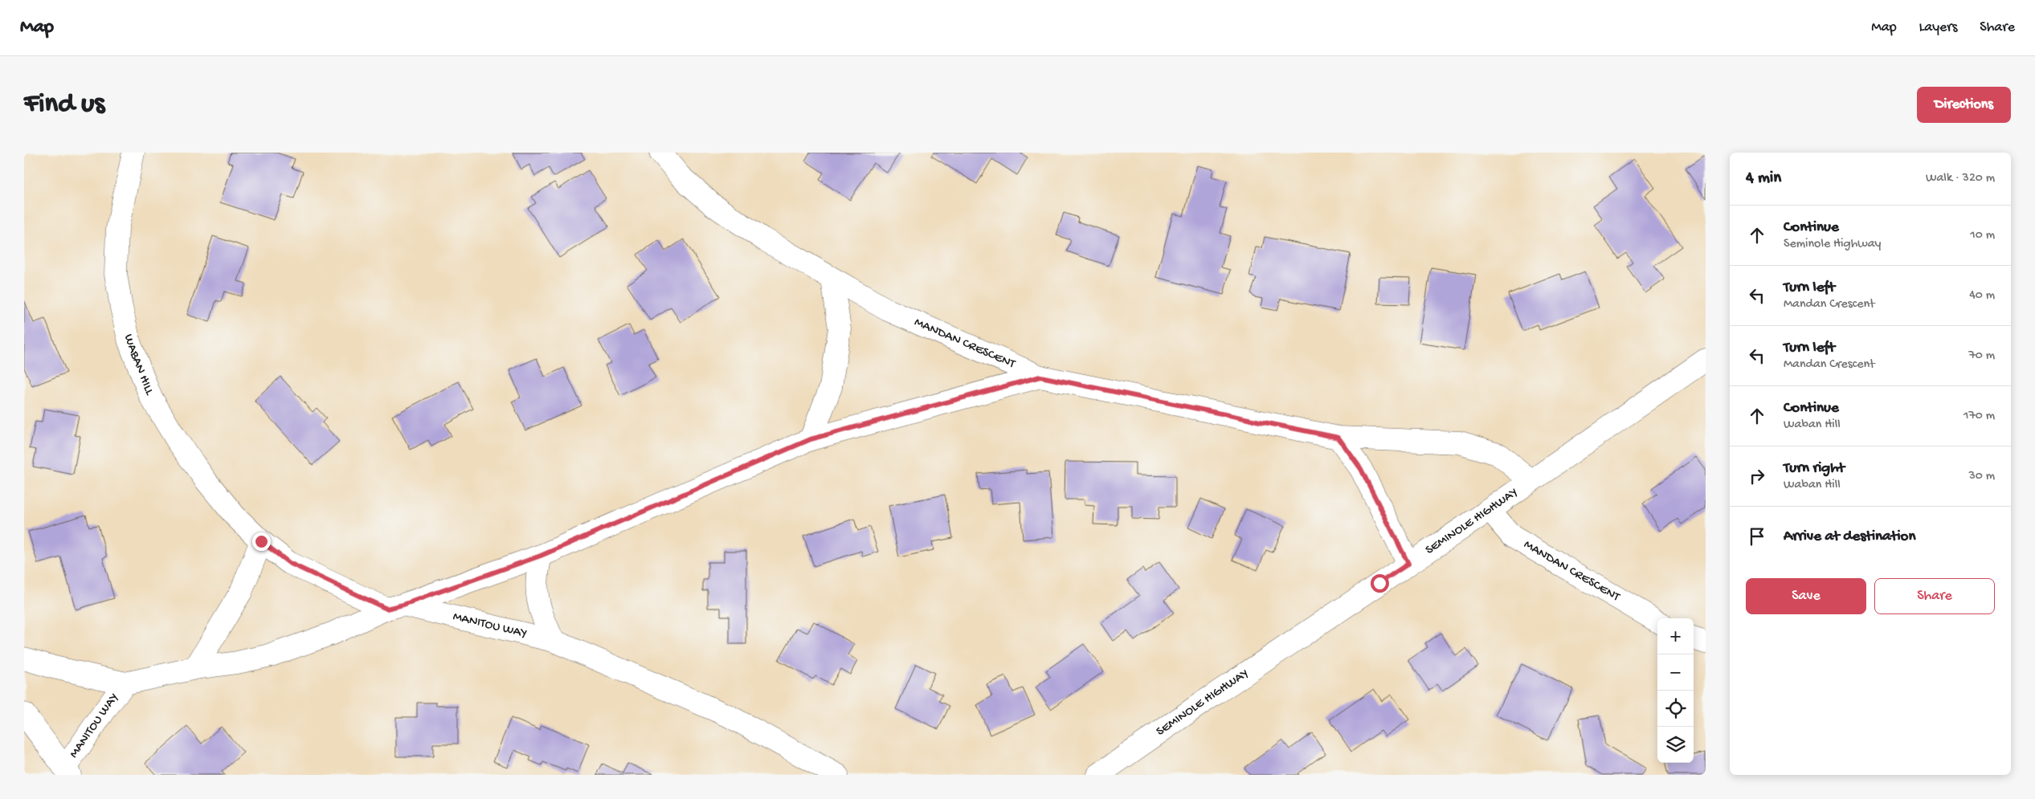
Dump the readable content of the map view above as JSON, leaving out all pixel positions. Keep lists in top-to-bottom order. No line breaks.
{"streets":{"street":["MANDAN CRESCENT","WABAN HILL","SEMINOLE HIGHWAY","MANITOU WAY"]},"crossings":[["MANDAN CRESCENT","SEMINOLE HIGHWAY"],["WABAN HILL","MANITOU WAY"]],"page":{"header":"Map","nav":["Map","Layers","Share"],"buttons":["Directions",["Save","Share"]],"title":"Find us","heading":["4 min","Walk · 320 m"],"list":[["Continue","Seminole Highway","10 m"],["Turn left","Mandan Crescent","40 m"],["Turn left","Mandan Crescent","70 m"],["Continue","Waban Hill","170 m"],["Turn right","Waban Hill","30 m"],"Arrive at destination"],"map_buttons":["+","−"]}}
